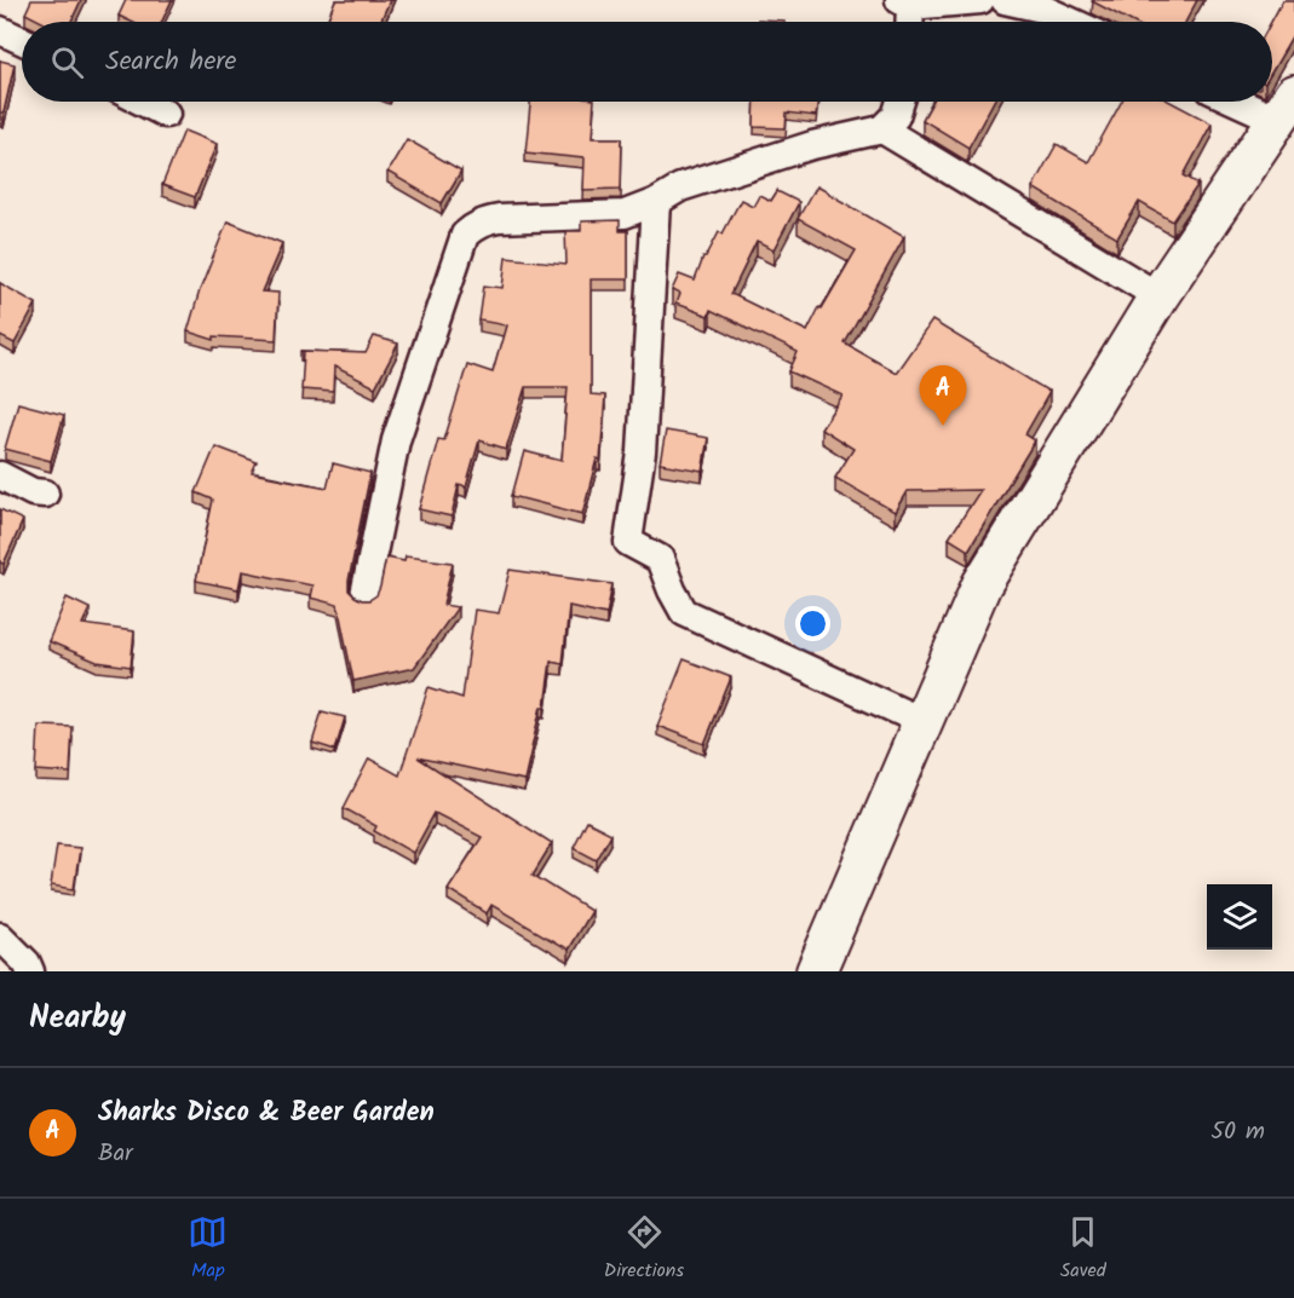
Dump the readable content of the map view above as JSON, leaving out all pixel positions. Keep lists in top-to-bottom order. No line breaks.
{"page":{"search":"Search here","pins":"A","heading":"Nearby","list":[{"mark":"A","name":"Sharks Disco & Beer Garden","note":"Bar","value":"50 m"}],"nav":["Map","Directions","Saved"]}}
